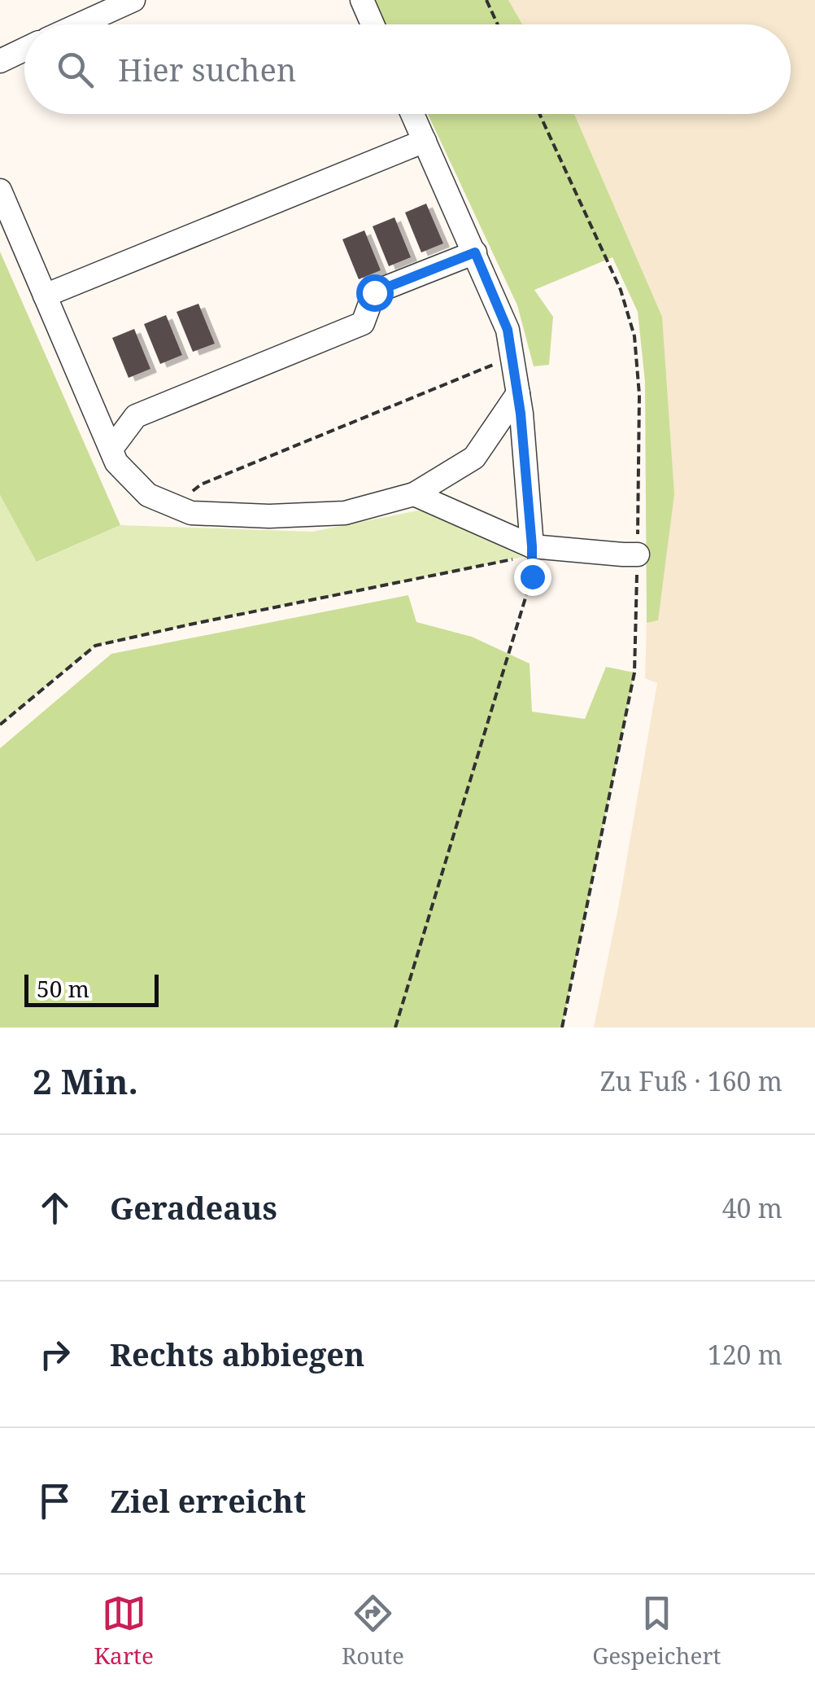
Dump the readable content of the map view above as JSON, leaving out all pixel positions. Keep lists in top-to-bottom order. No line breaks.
{"scale_bar":"50 m","page":{"search":"Hier suchen","scale":"50 m","heading":["2 Min.","Zu Fuß · 160 m"],"list":[["Geradeaus","40 m"],["Rechts abbiegen","120 m"],"Ziel erreicht"],"nav":["Karte","Route","Gespeichert"]}}
